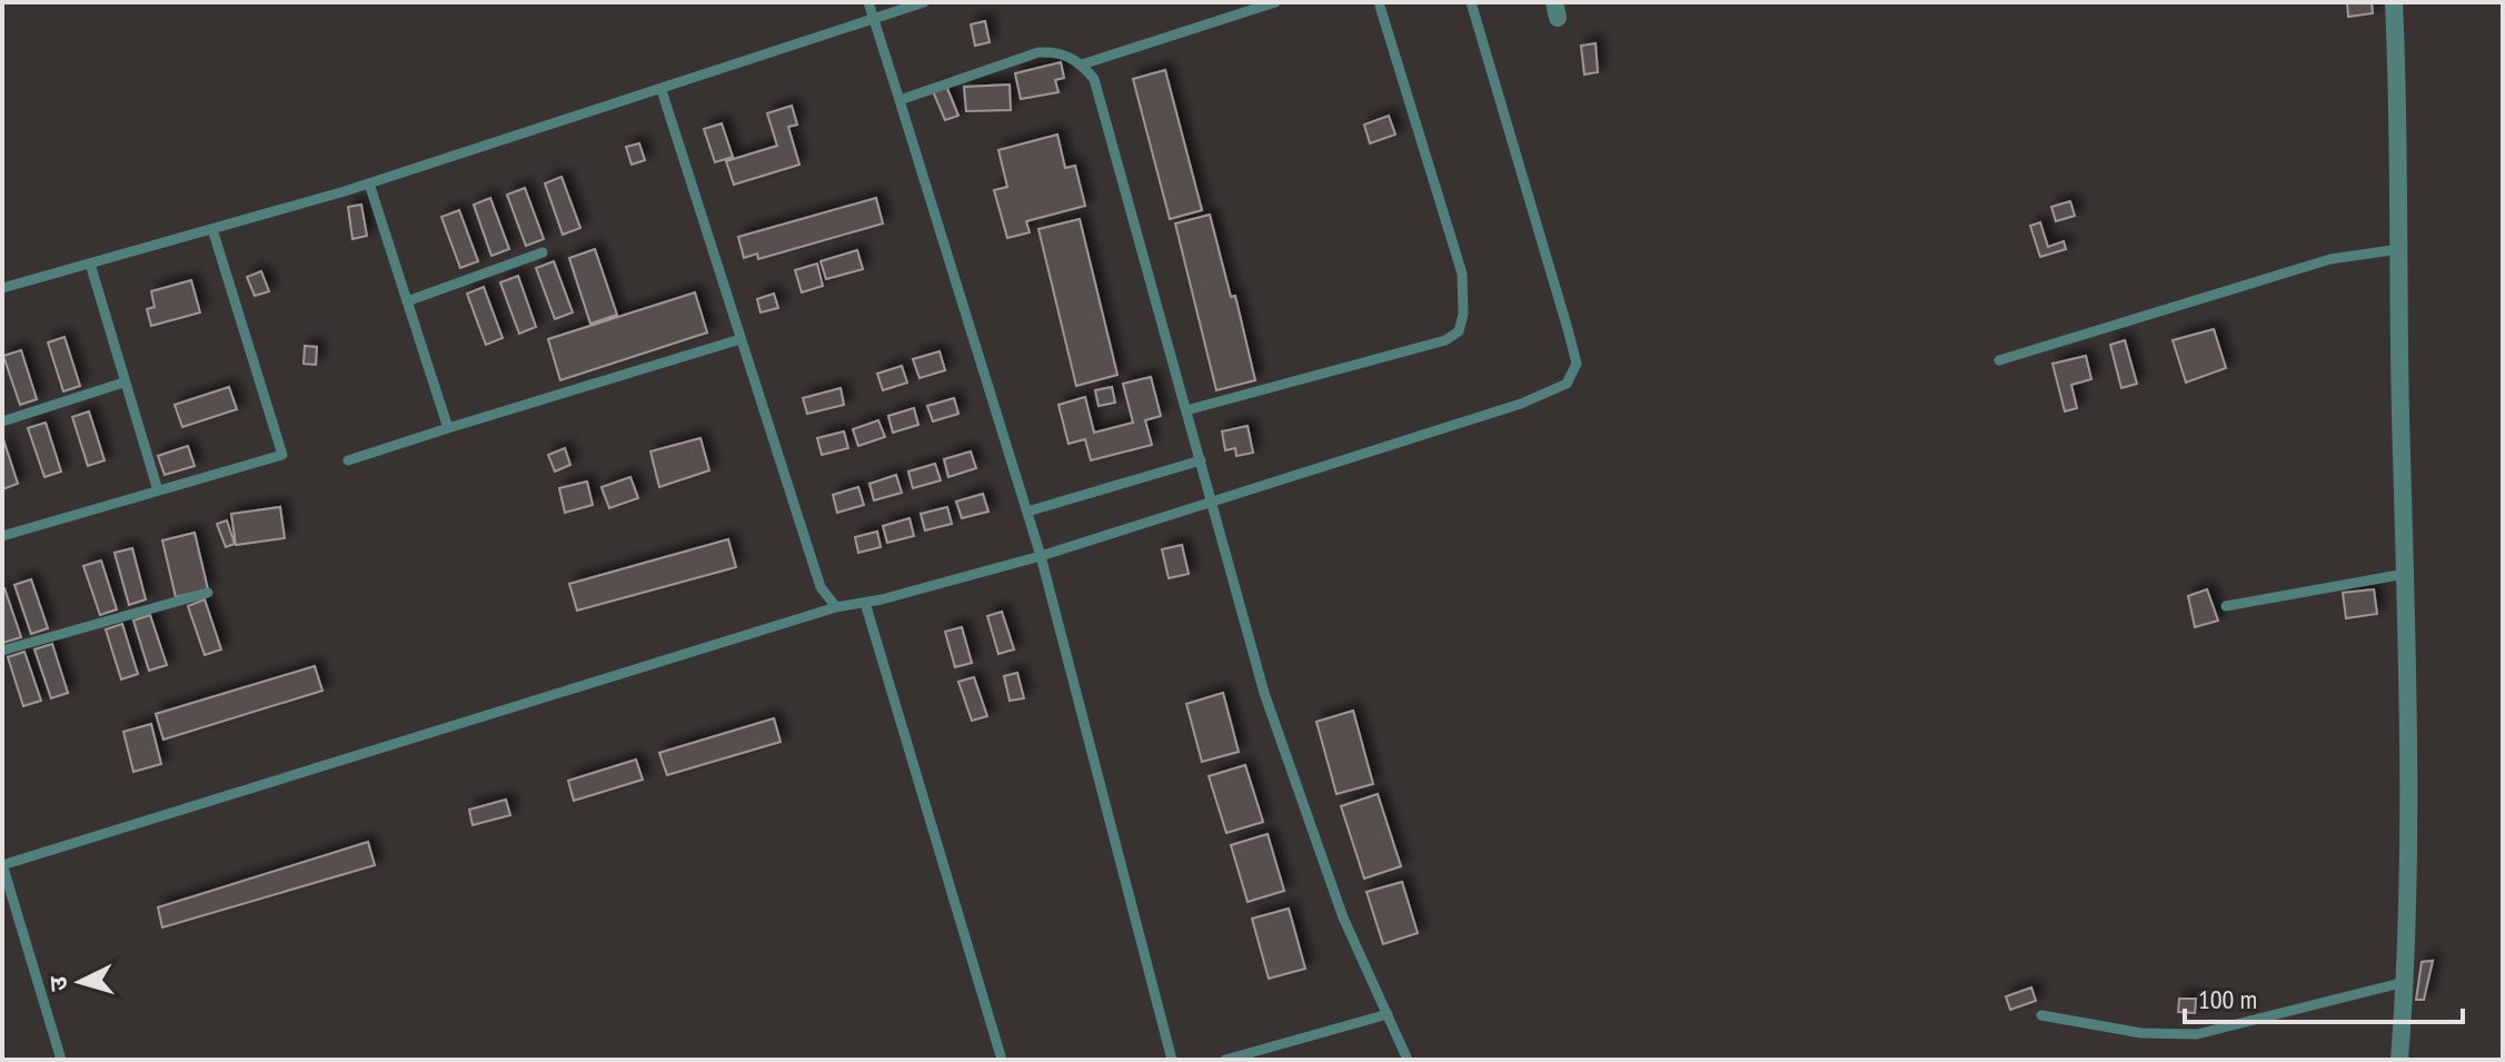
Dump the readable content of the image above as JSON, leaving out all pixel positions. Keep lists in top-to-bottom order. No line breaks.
{"scale_bar":"100 m","north":"left"}
